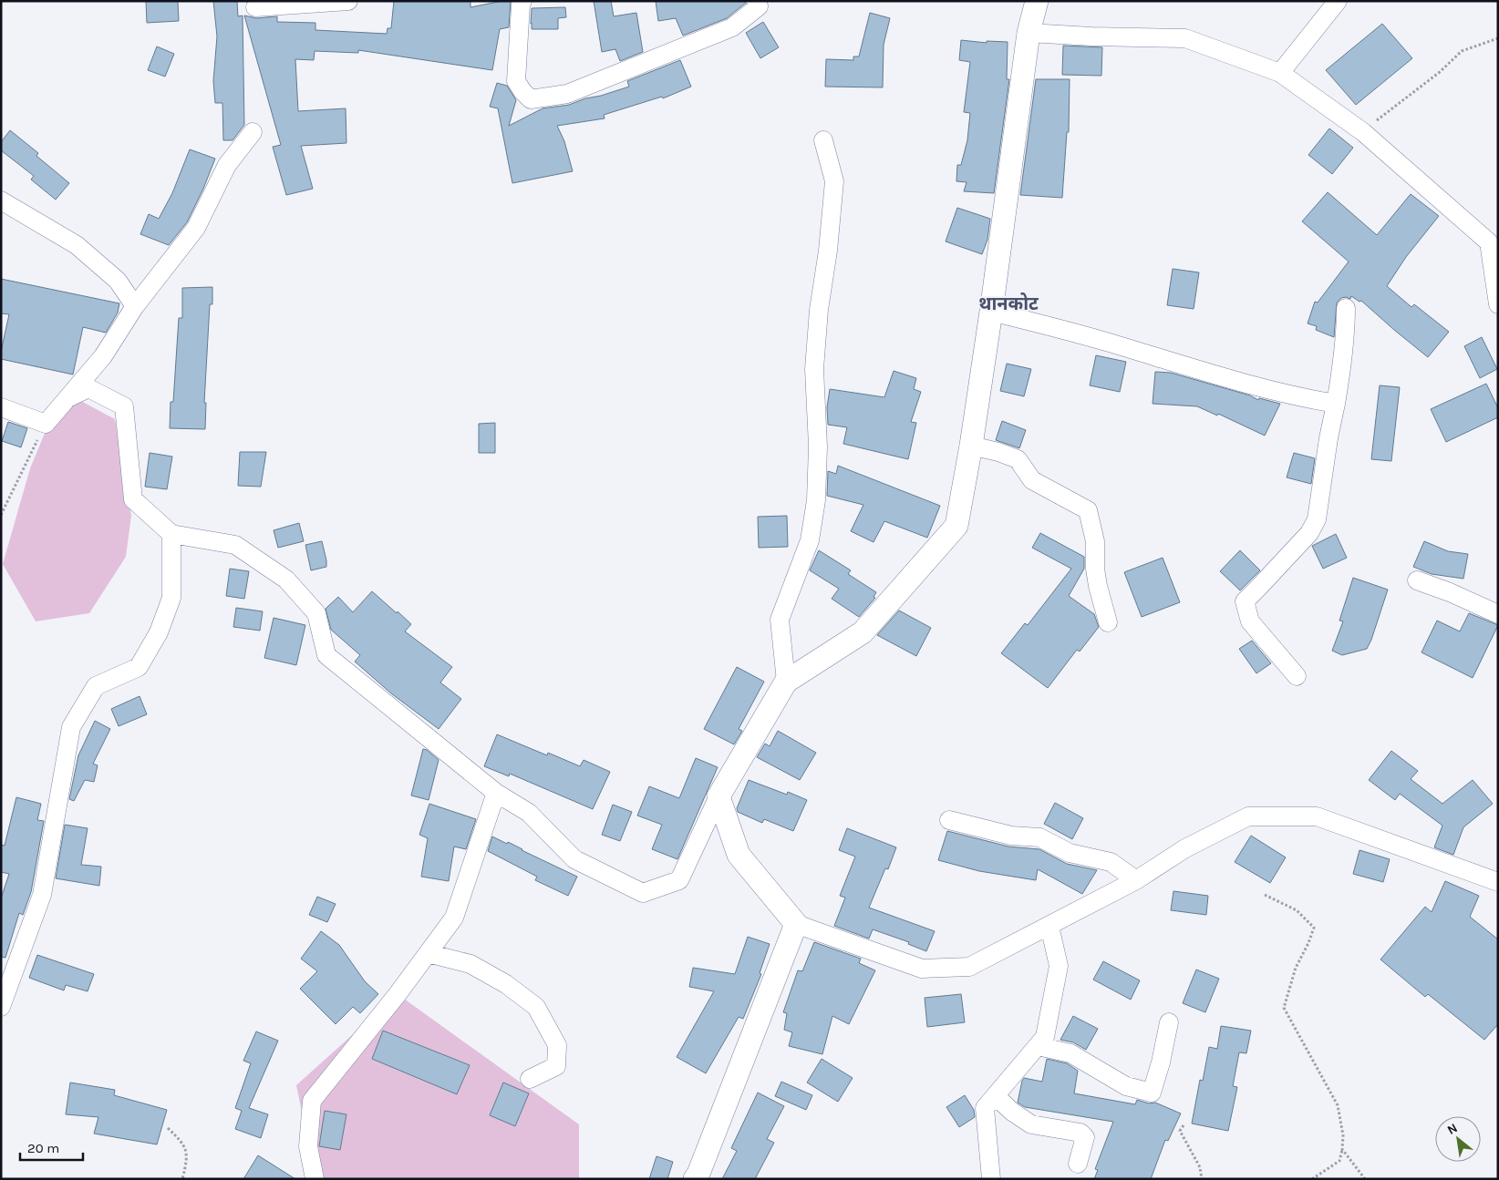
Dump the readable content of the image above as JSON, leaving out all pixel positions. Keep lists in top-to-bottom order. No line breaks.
{"districts":["थानकोट"],"scale_bar":"20 m","north":"top left"}
